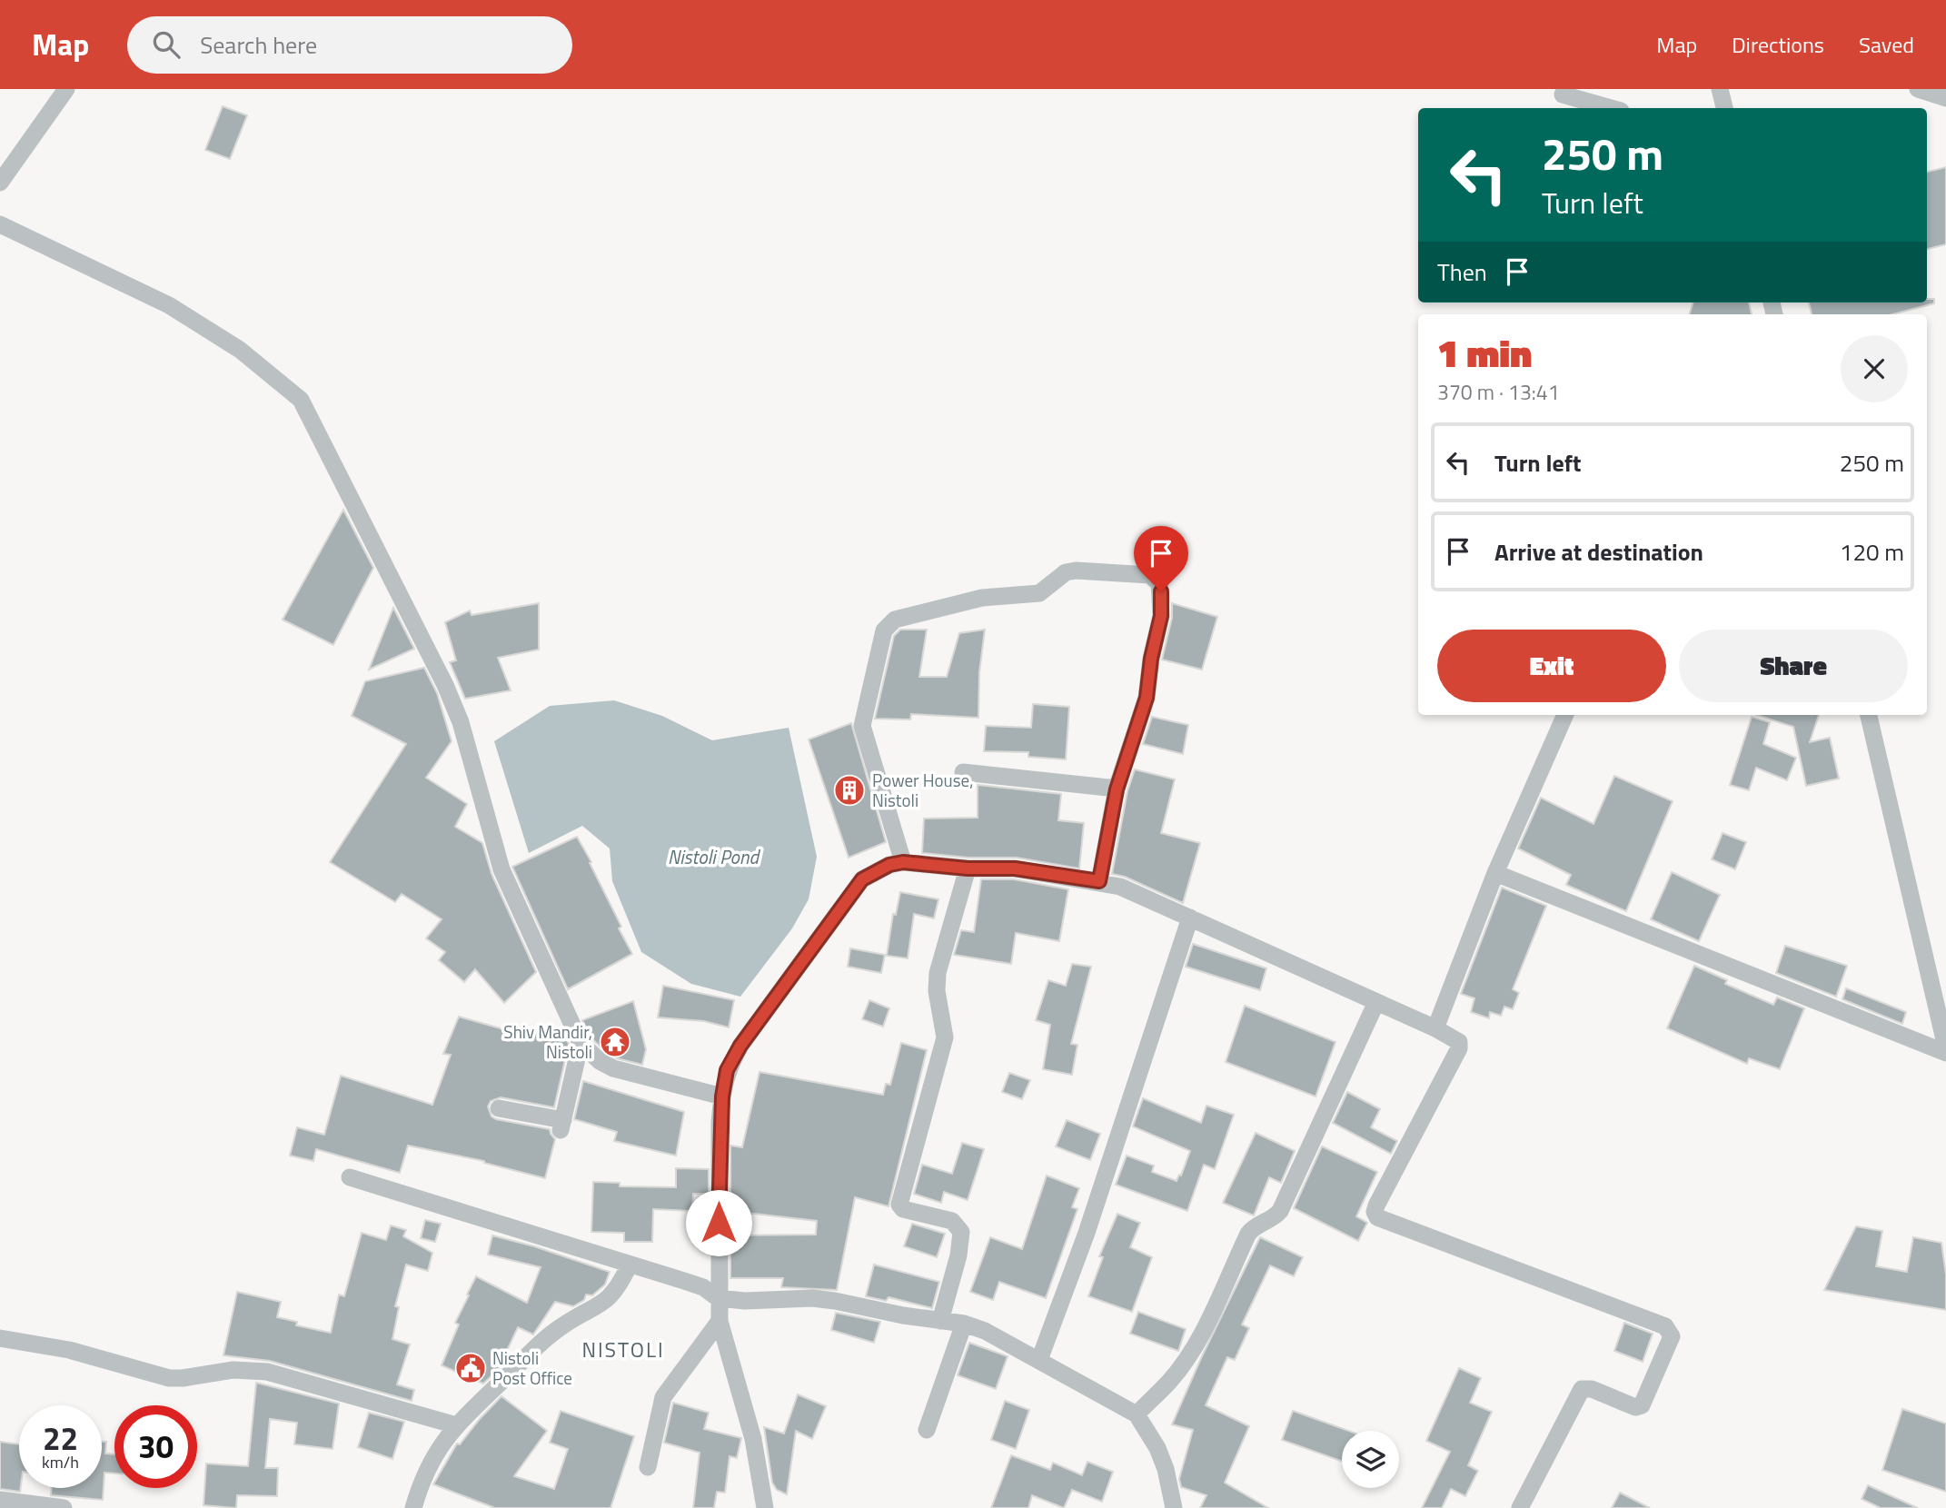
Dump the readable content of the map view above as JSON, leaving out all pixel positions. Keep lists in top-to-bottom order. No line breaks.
{"districts":["NISTOLI"],"water":["Nistoli Pond"],"places":{"building":["Power House, Nistoli"],"temple":["Shiv Mandir, Nistoli"],"public building":["Nistoli Post Office"]},"page":{"header":"Map","search":"Search here","nav":["Map","Directions","Saved"],"turn":["250 m","Turn left"],"then":"Then","heading":["1 min","370 m · 13:41"],"list":[{"name":"Turn left","value":"250 m"},{"name":"Arrive at destination","value":"120 m"}],"buttons":["Exit","Share"],"speed":"22 km/h","limit":"30"}}
